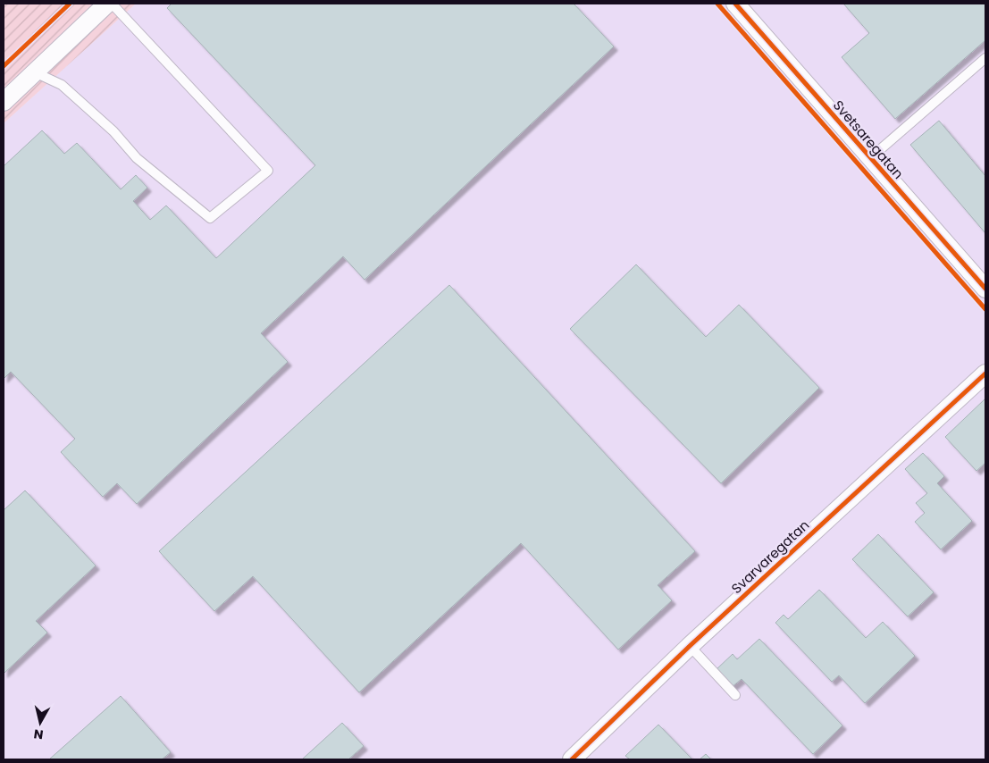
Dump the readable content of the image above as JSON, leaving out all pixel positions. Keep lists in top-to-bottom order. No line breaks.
{"streets":{"street":["Svetsaregatan","Svarvaregatan"]},"north":"bottom"}
